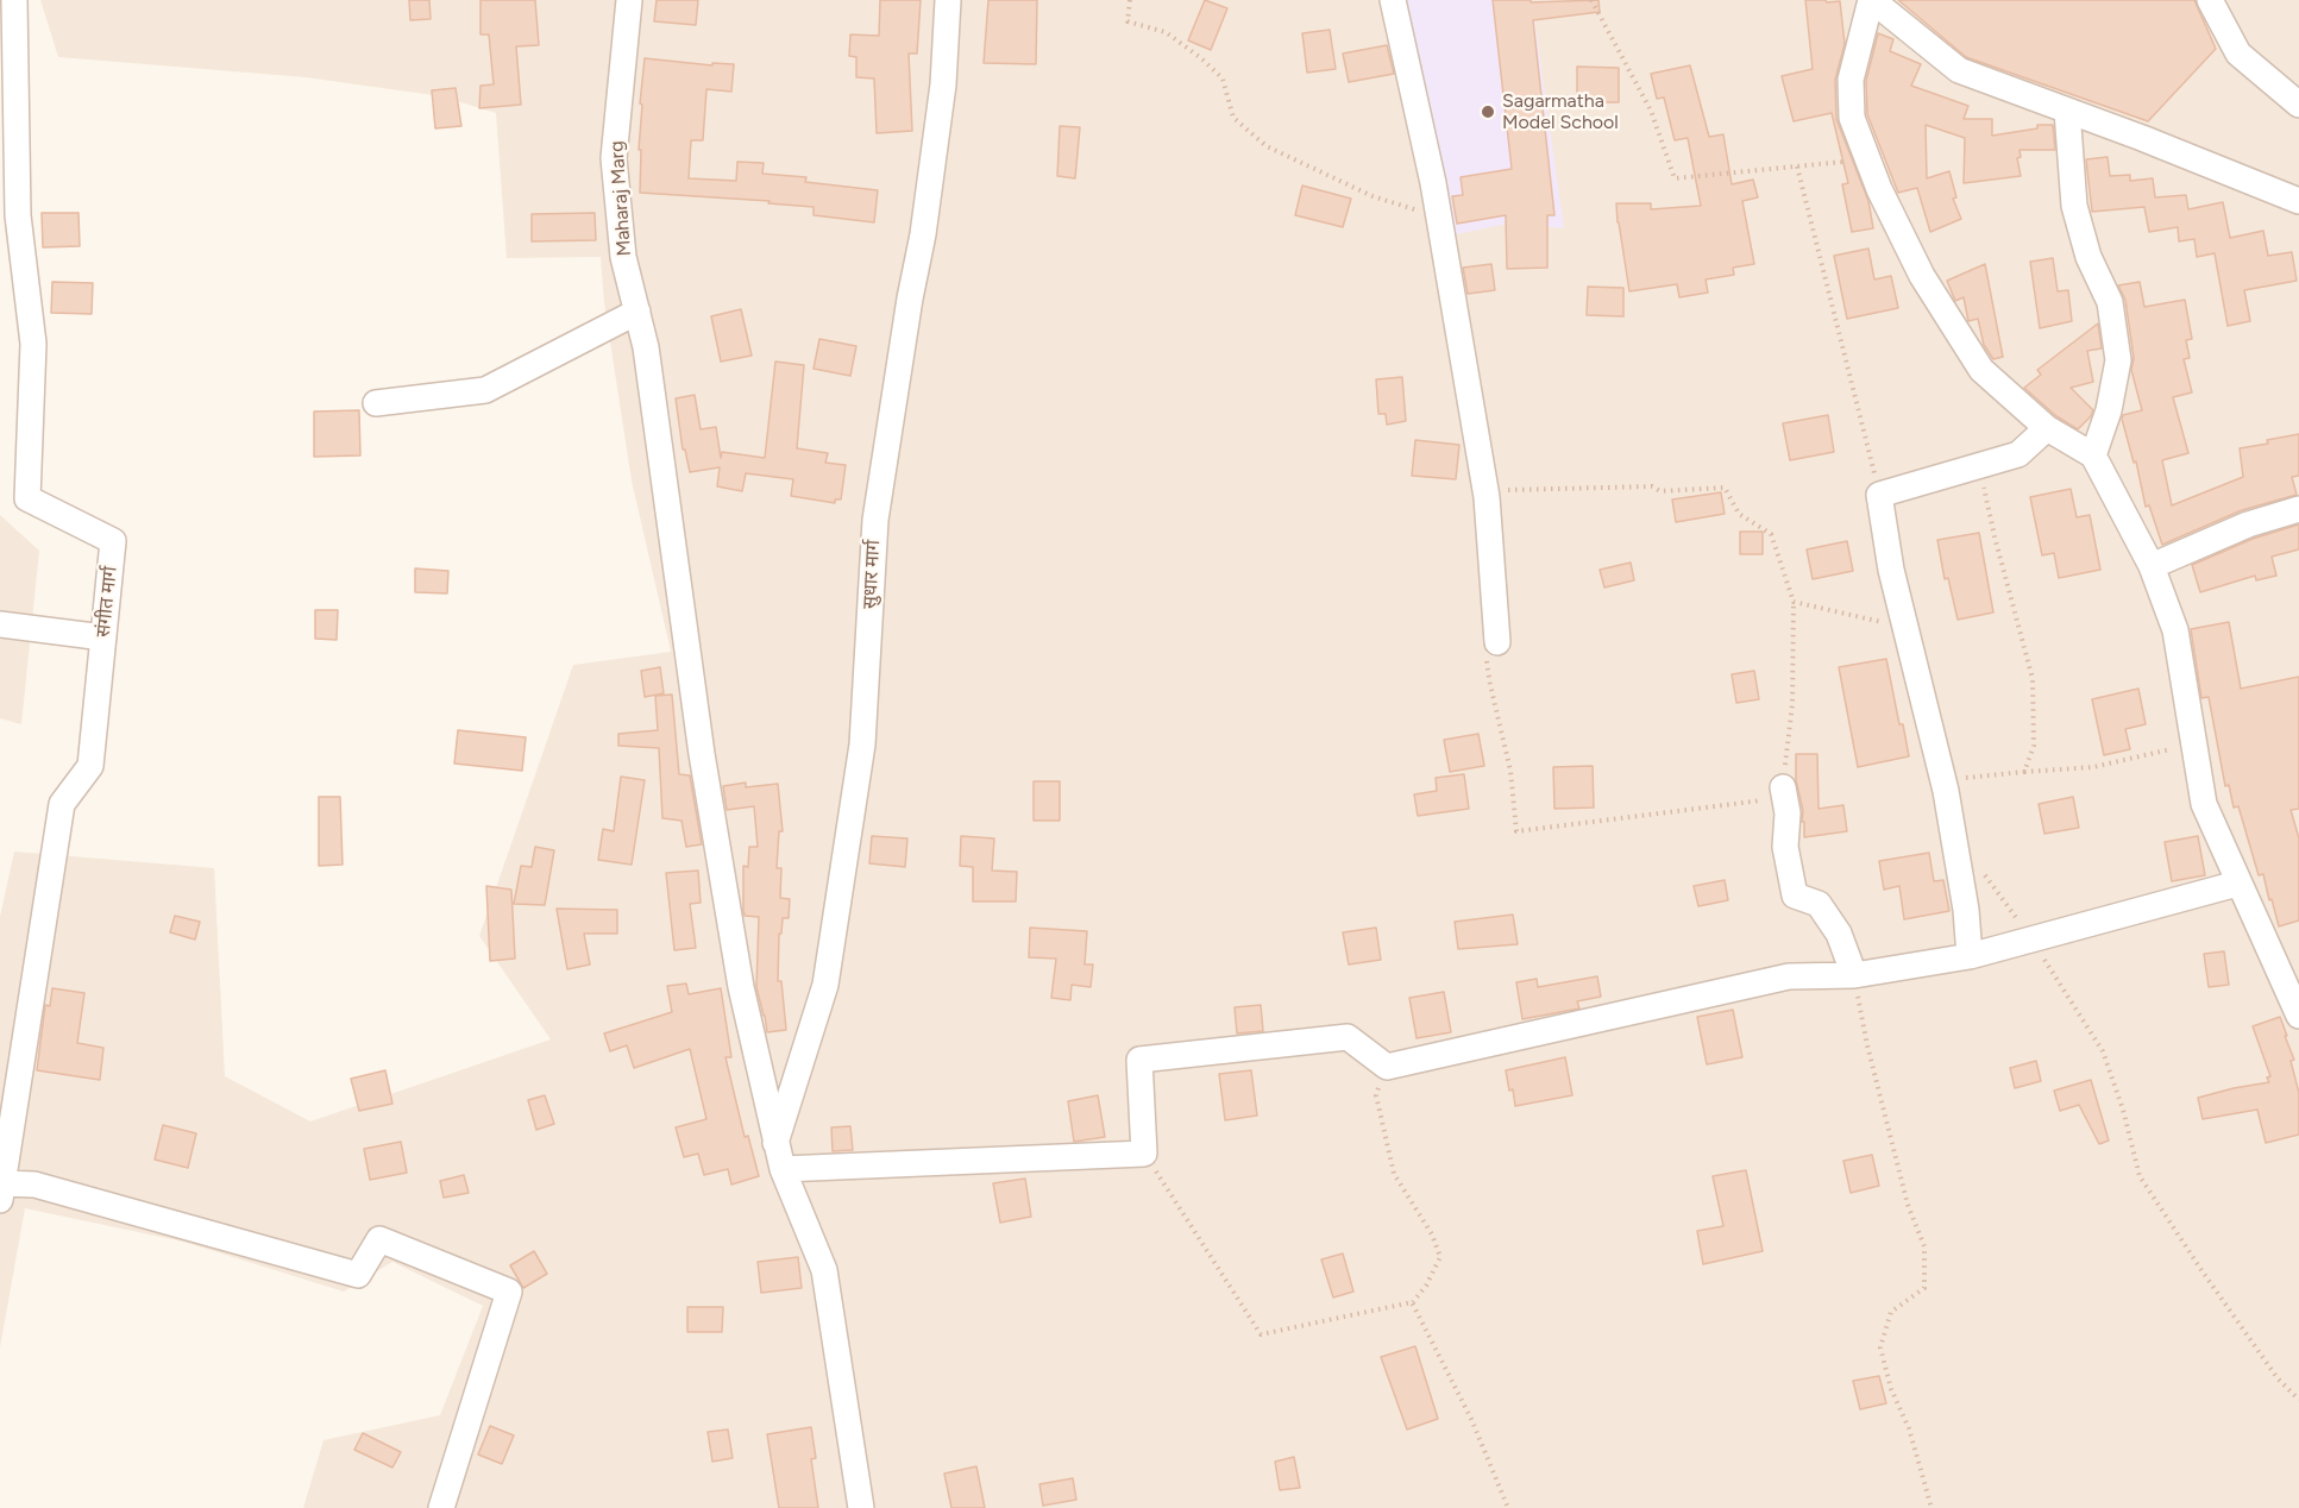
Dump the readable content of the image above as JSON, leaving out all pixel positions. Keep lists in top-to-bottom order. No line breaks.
{"streets":{"street":["Maharaj Marg","सुधार मार्ग","संगीत मार्ग"]},"crossings":[["Maharaj Marg","सुधार मार्ग"]],"places":["Sagarmatha Model School"]}
